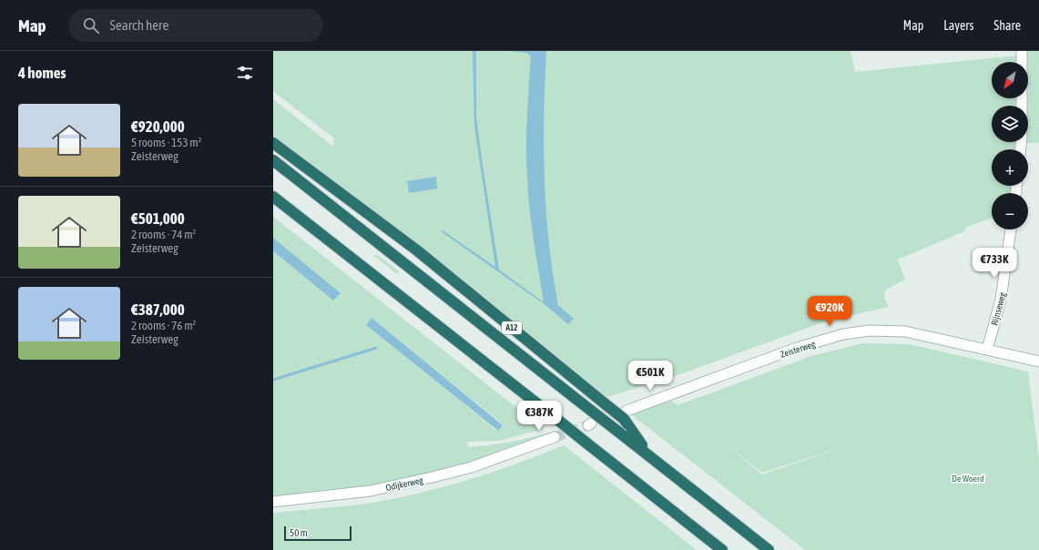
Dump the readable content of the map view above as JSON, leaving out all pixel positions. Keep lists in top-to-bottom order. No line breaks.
{"streets":{"highway":["A12"],"street":["Rijnseweg","Zeisterweg","Odijkerweg"]},"crossings":[["Rijnseweg","Zeisterweg"],["A12","Zeisterweg"]],"parks":["De Woerd"],"scale_bar":"50 m","north":"bottom left","page":{"header":"Map","search":"Search here","nav":["Map","Layers","Share"],"heading":"4 homes","map_buttons":["+","−"],"list":[{"name":"€920,000","note":"5 rooms · 153 m² · Zeisterweg"},{"name":"€501,000","note":"2 rooms · 74 m² · Zeisterweg"},{"name":"€387,000","note":"2 rooms · 76 m² · Zeisterweg"}],"price":["€733K","€920K","€501K","€387K"],"scale":"50 m"}}
